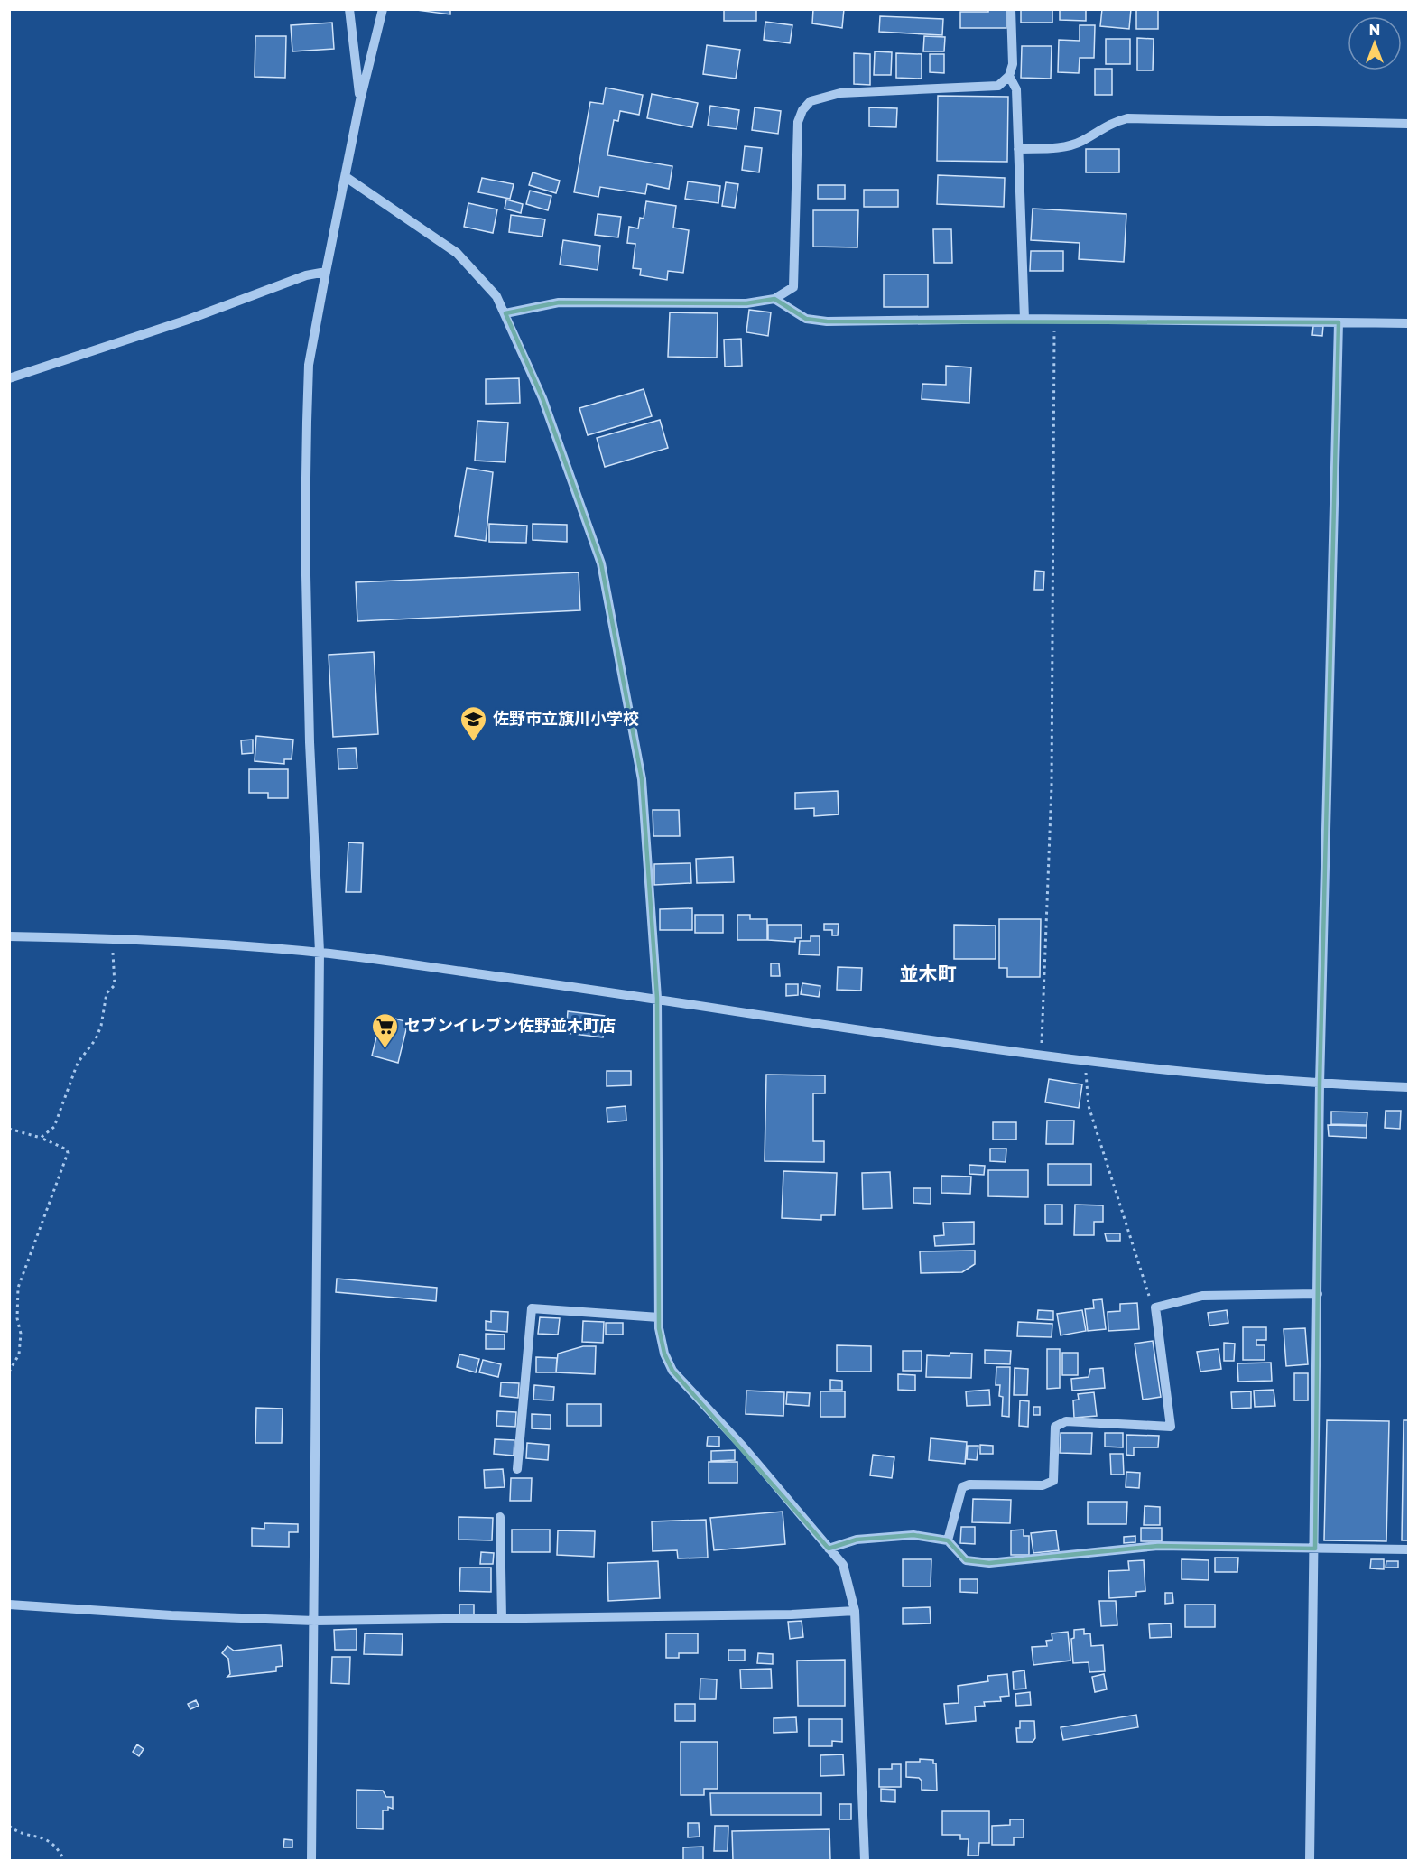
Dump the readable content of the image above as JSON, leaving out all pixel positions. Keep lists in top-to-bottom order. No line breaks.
{"districts":["並木町"],"places":{"school or university":["佐野市立旗川小学校"],"supermarket":["セブンイレブン佐野並木町店"]},"north":"top"}
